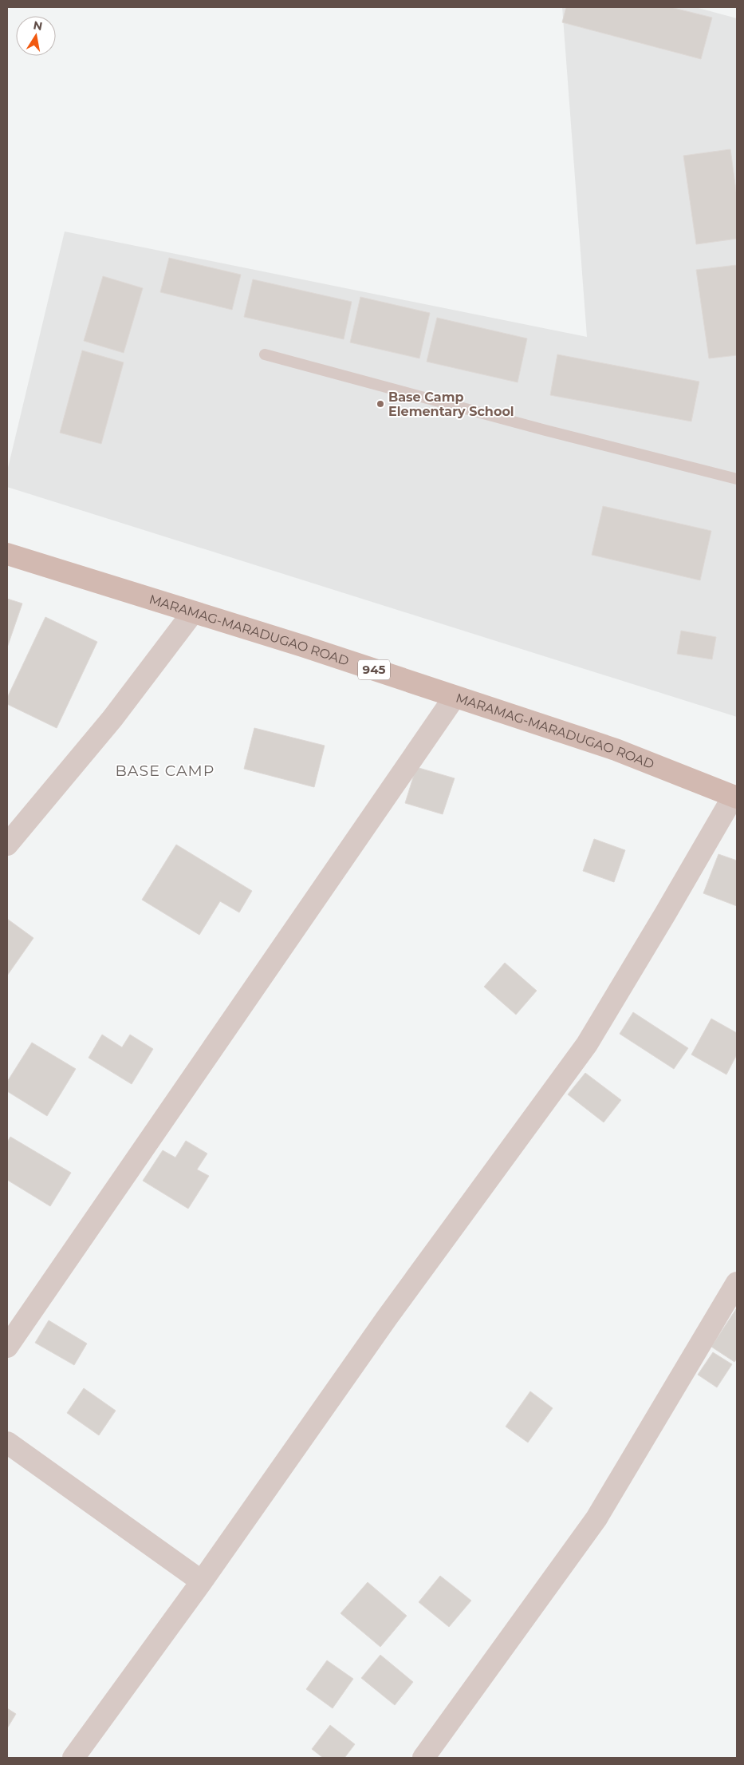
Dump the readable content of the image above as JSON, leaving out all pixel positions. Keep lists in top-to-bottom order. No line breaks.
{"streets":{"main road":["MARAMAG-MARADUGAO ROAD","945"]},"districts":["BASE CAMP"],"places":["Base Camp Elementary School"],"north":"top"}
